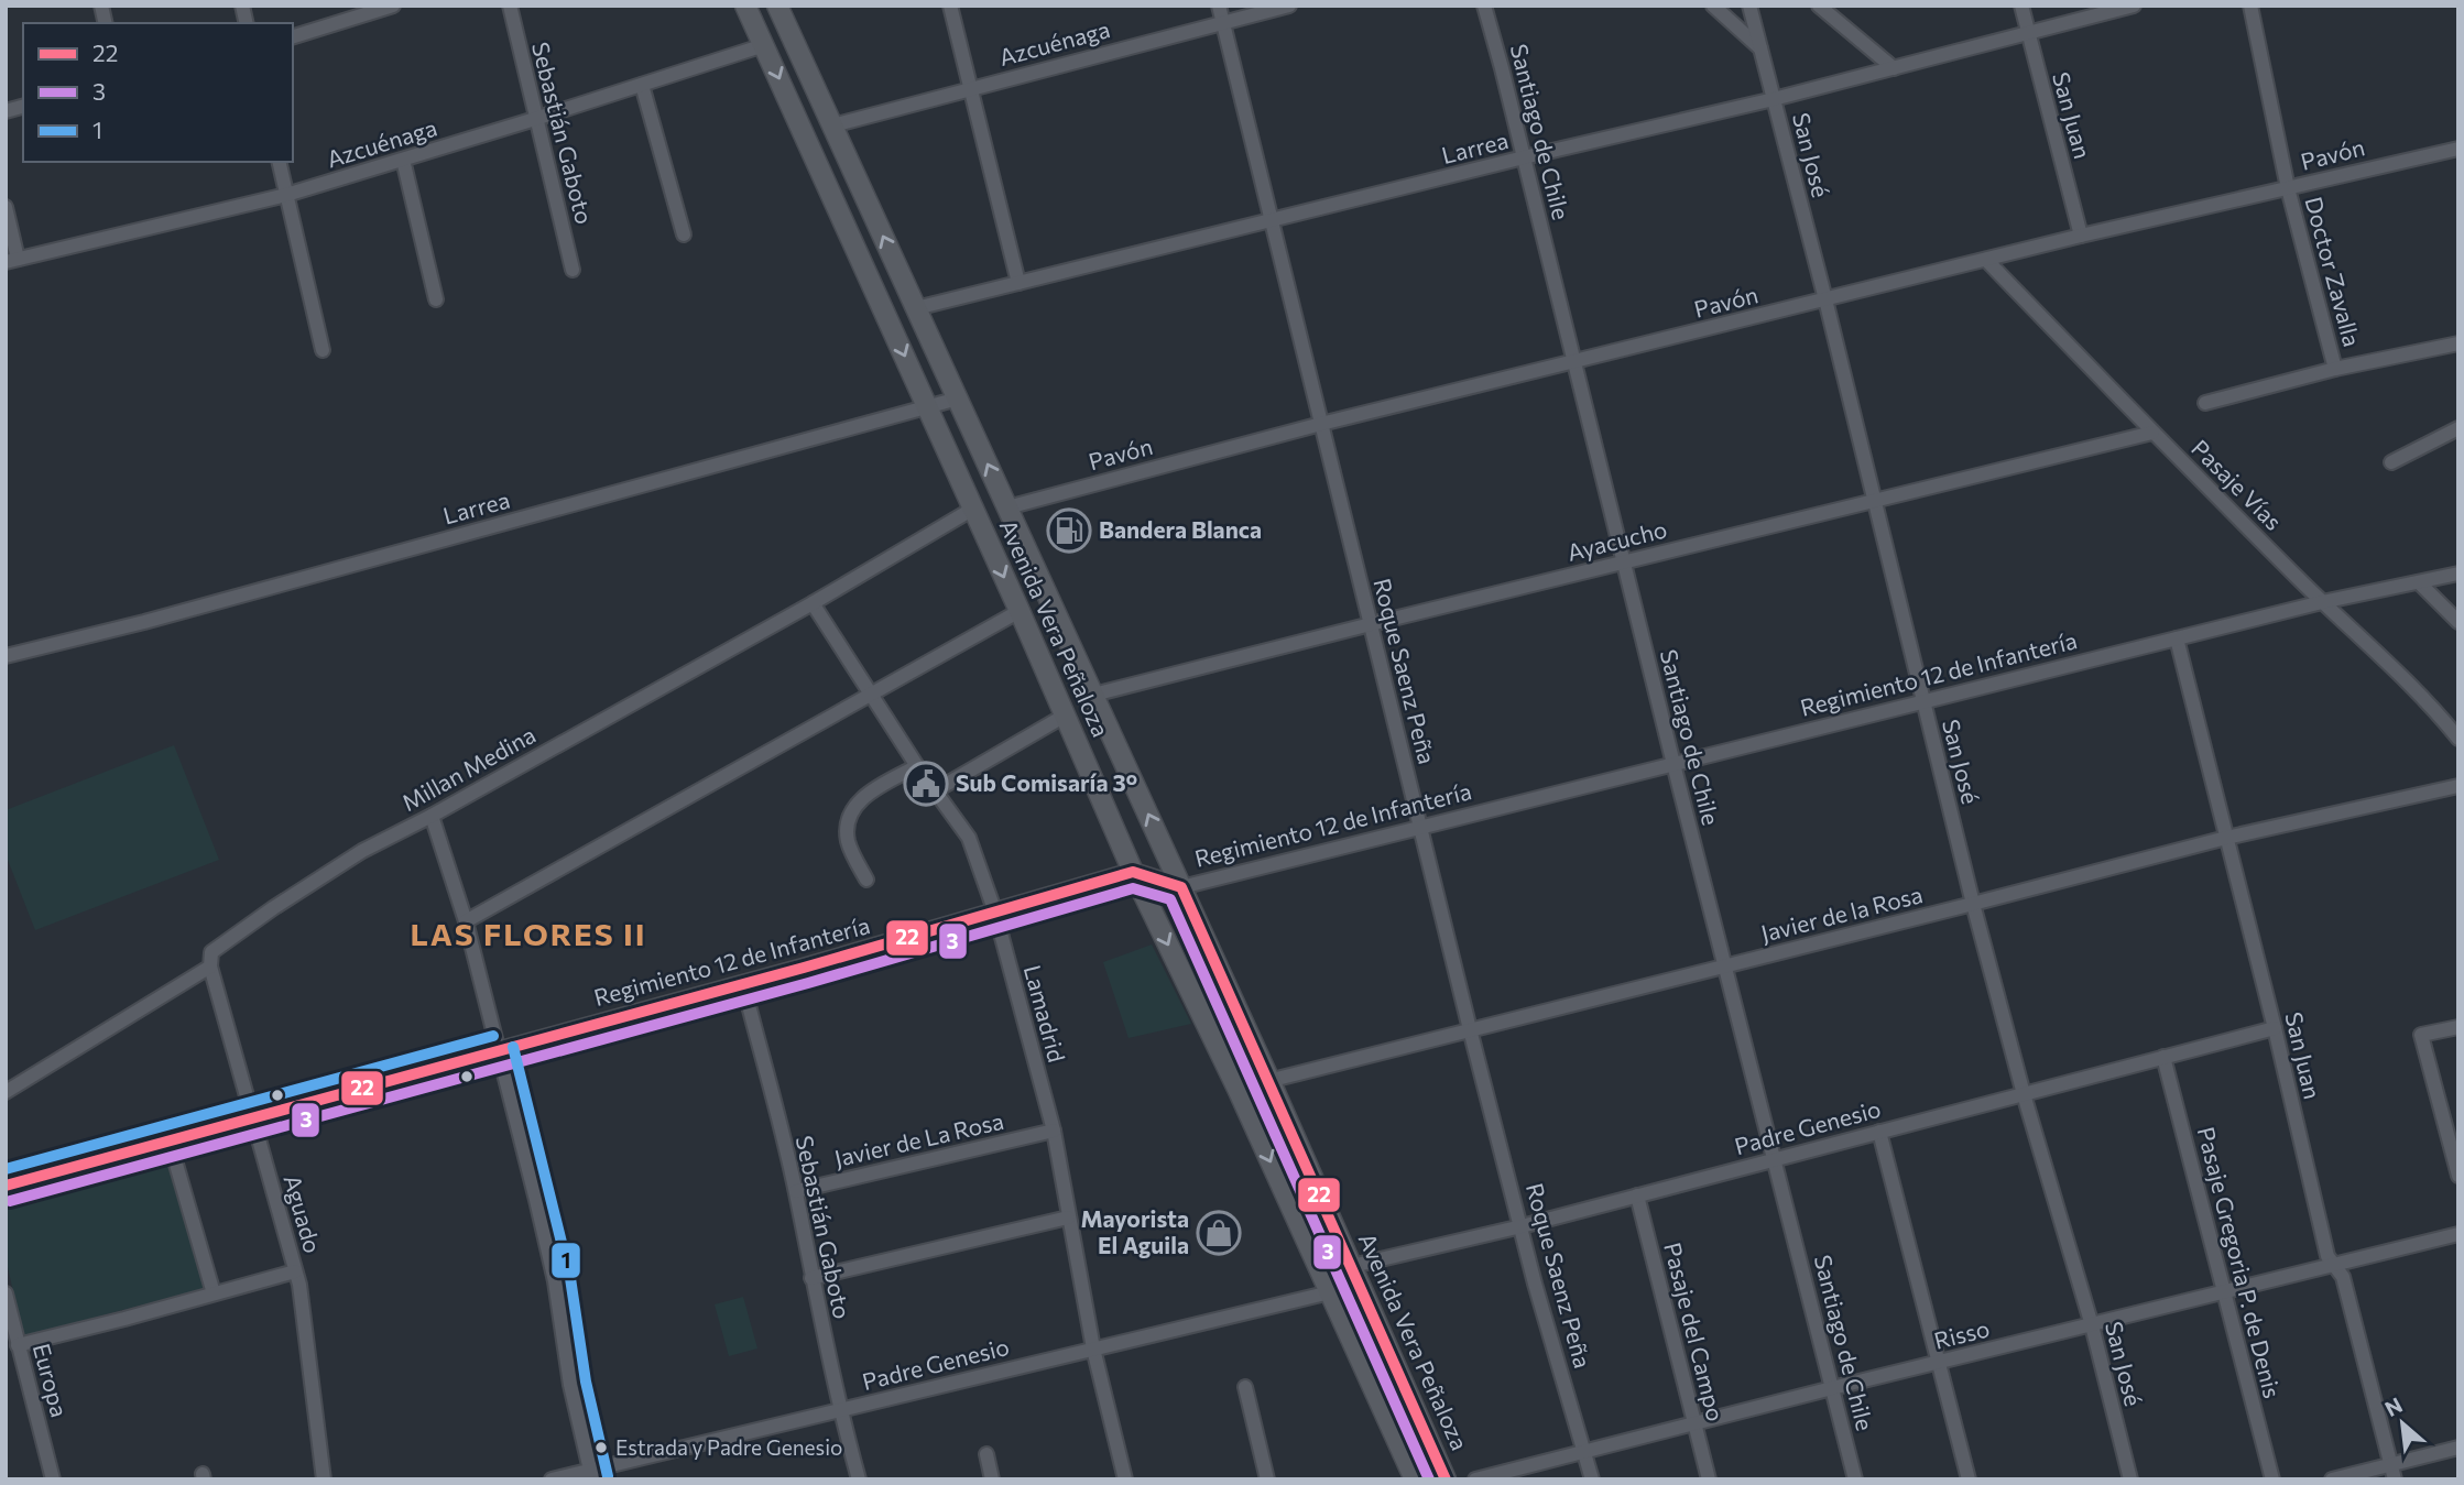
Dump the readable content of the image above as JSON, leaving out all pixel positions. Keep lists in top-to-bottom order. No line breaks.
{"streets":{"main road":["Avenida Vera Peñaloza"],"street":["Azcuénaga","San Juan","Santiago de Chile","Sebastián Gaboto","Larrea","San José","Pavón","Doctor Zavalla","Pasaje Vías","Ayacucho","Roque Saenz Peña","Regimiento 12 de Infantería","Millan Medina","Javier de la Rosa","Lamadrid","Padre Genesio","Javier de La Rosa","Aguado","Pasaje Gregoria P. de Denis","Pasaje del Campo","Risso","Europa"]},"crossings":[["Azcuénaga","Sebastián Gaboto"],["Azcuénaga","Avenida Vera Peñaloza"],["Azcuénaga","Roque Saenz Peña"],["San Juan","Larrea"],["San Juan","Pavón"],["San Juan","Regimiento 12 de Infantería"],["San Juan","Javier de la Rosa"],["San Juan","Padre Genesio"],["San Juan","Risso"],["Santiago de Chile","Larrea"],["Santiago de Chile","Pavón"],["Santiago de Chile","Ayacucho"],["Santiago de Chile","Regimiento 12 de Infantería"],["Santiago de Chile","Javier de la Rosa"],["Santiago de Chile","Padre Genesio"],["Santiago de Chile","Risso"],["Sebastián Gaboto","Regimiento 12 de Infantería"],["Sebastián Gaboto","Padre Genesio"],["Sebastián Gaboto","Javier de La Rosa"],["Larrea","San José"],["Larrea","Avenida Vera Peñaloza"],["Larrea","Roque Saenz Peña"],["San José","Pavón"],["San José","Ayacucho"],["San José","Regimiento 12 de Infantería"],["San José","Javier de la Rosa"],["San José","Padre Genesio"],["San José","Risso"],["Pavón","Doctor Zavalla"],["Pavón","Pasaje Vías"],["Pavón","Avenida Vera Peñaloza"],["Pavón","Roque Saenz Peña"],["Pasaje Vías","Ayacucho"],["Pasaje Vías","Regimiento 12 de Infantería"],["Ayacucho","Avenida Vera Peñaloza"],["Ayacucho","Roque Saenz Peña"],["Avenida Vera Peñaloza","Regimiento 12 de Infantería"],["Avenida Vera Peñaloza","Millan Medina"],["Avenida Vera Peñaloza","Javier de la Rosa"],["Avenida Vera Peñaloza","Padre Genesio"],["Roque Saenz Peña","Regimiento 12 de Infantería"],["Roque Saenz Peña","Javier de la Rosa"],["Roque Saenz Peña","Padre Genesio"],["Roque Saenz Peña","Risso"],["Regimiento 12 de Infantería","Lamadrid"],["Regimiento 12 de Infantería","Aguado"],["Millan Medina","Lamadrid"],["Millan Medina","Aguado"],["Lamadrid","Padre Genesio"],["Lamadrid","Javier de La Rosa"],["Padre Genesio","Pasaje Gregoria P. de Denis"],["Padre Genesio","Pasaje del Campo"],["Pasaje Gregoria P. de Denis","Risso"],["Pasaje del Campo","Risso"]],"districts":["LAS FLORES II"],"places":{"fuel station":["Bandera Blanca"],"public building":["Sub Comisaría 3°"],"shop":["Mayorista El Aguila"],"other":["Estrada y Padre Genesio"]},"lines":["transit line 22","transit line 3","transit line 1"],"legend":["22","3","1"],"north":"top left"}
